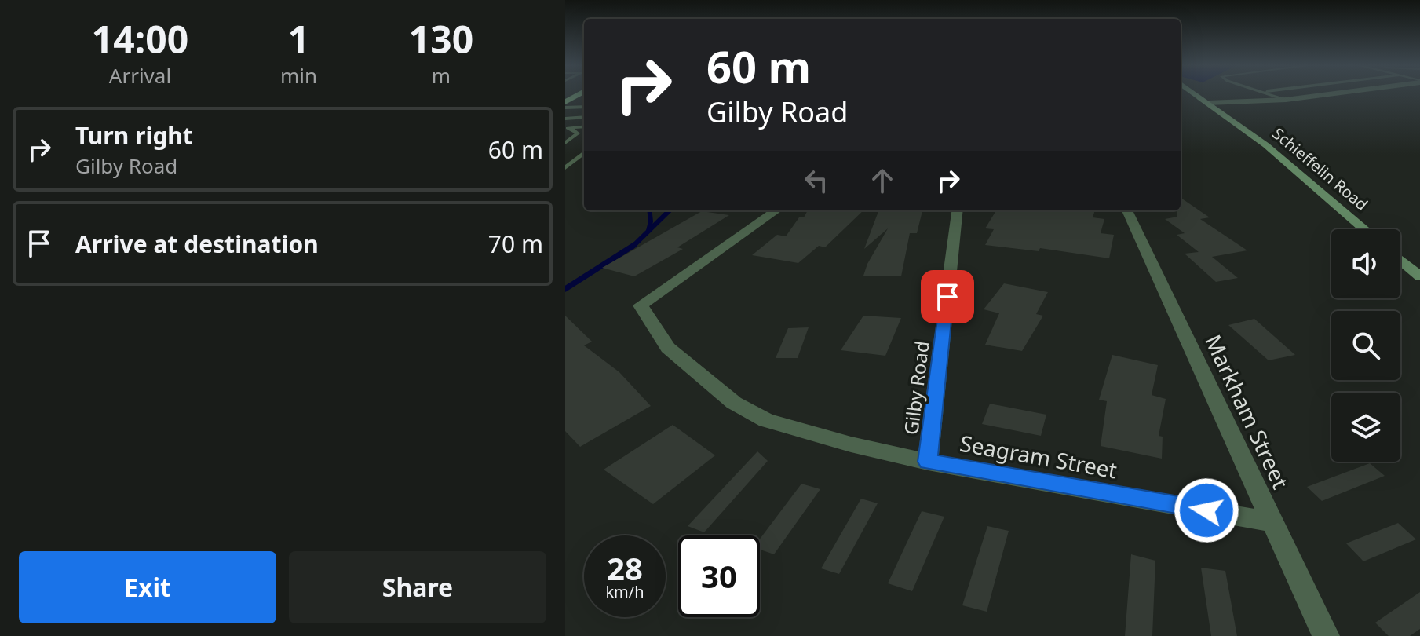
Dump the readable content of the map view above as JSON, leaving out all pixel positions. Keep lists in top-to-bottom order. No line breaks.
{"streets":{"street":["Schieffelin Road","Gilby Road","Markham Street","Seagram Street"]},"crossings":[["Gilby Road","Seagram Street"],["Markham Street","Seagram Street"]],"page":{"eta":["14:00","Arrival","1","min","130","m"],"turn":["60 m","Gilby Road"],"list":[{"name":"Turn right","note":"Gilby Road","value":"60 m"},{"name":"Arrive at destination","value":"70 m"}],"speed":"28 km/h","limit":"30","buttons":["Exit","Share"]}}
